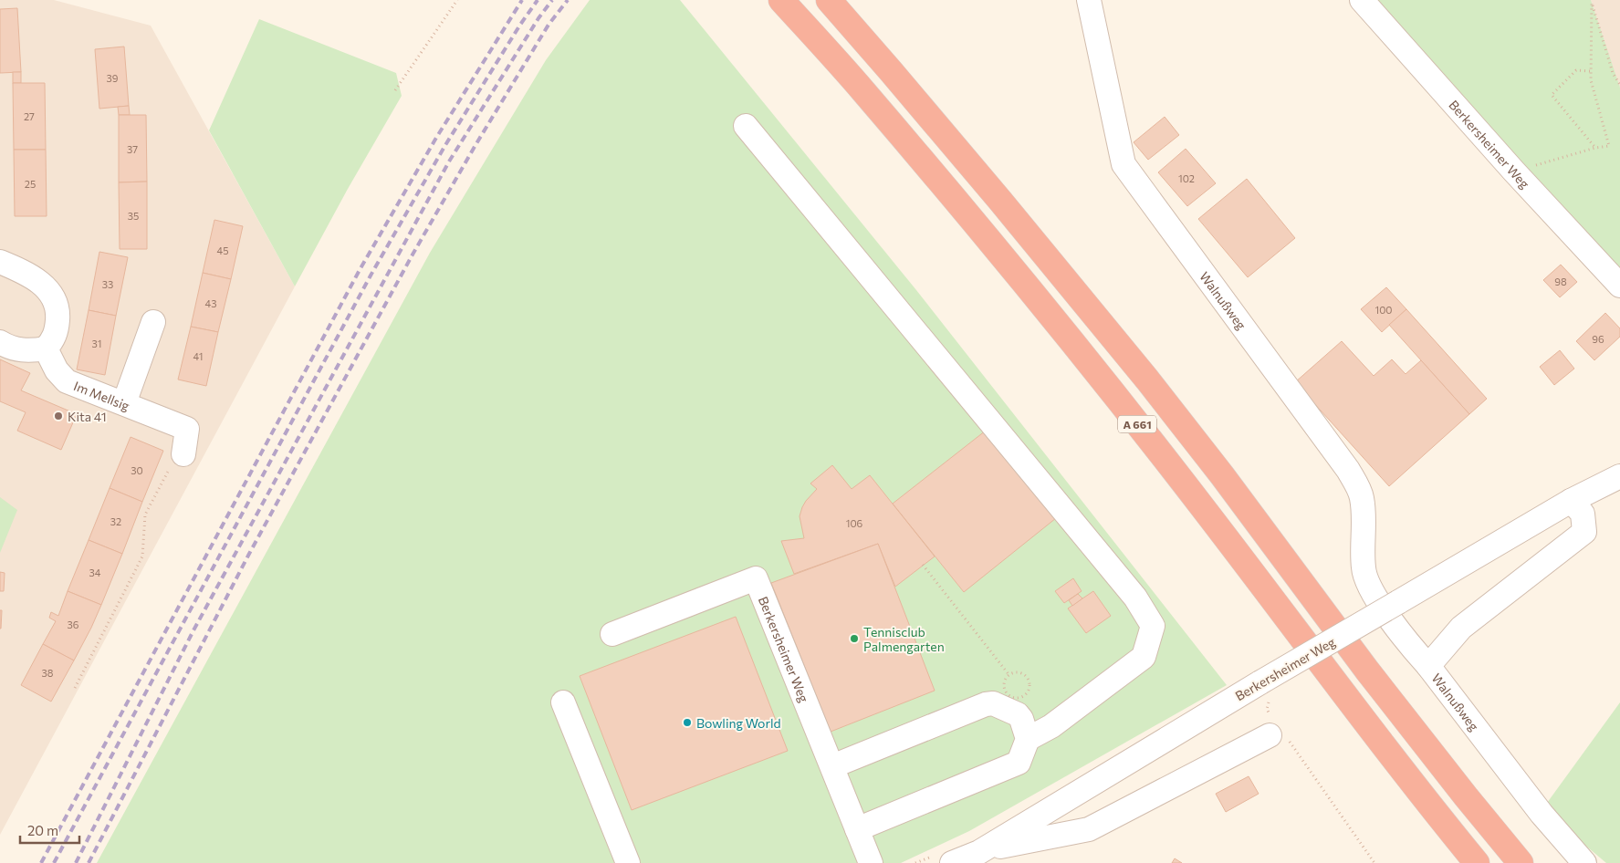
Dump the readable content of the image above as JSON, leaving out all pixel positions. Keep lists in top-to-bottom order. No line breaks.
{"streets":{"highway":["A 661"],"street":["Berkersheimer Weg","Walnußweg","Im Mellsig"]},"crossings":[["Berkersheimer Weg","Walnußweg"]],"places":["Kita 41","Tennisclub Palmengarten","Bowling World"],"house_numbers":["39","27","37","102","25","35","45","98","33","43","100","96","31","41","30","32","106","34","36","38"],"scale_bar":"20 m"}
